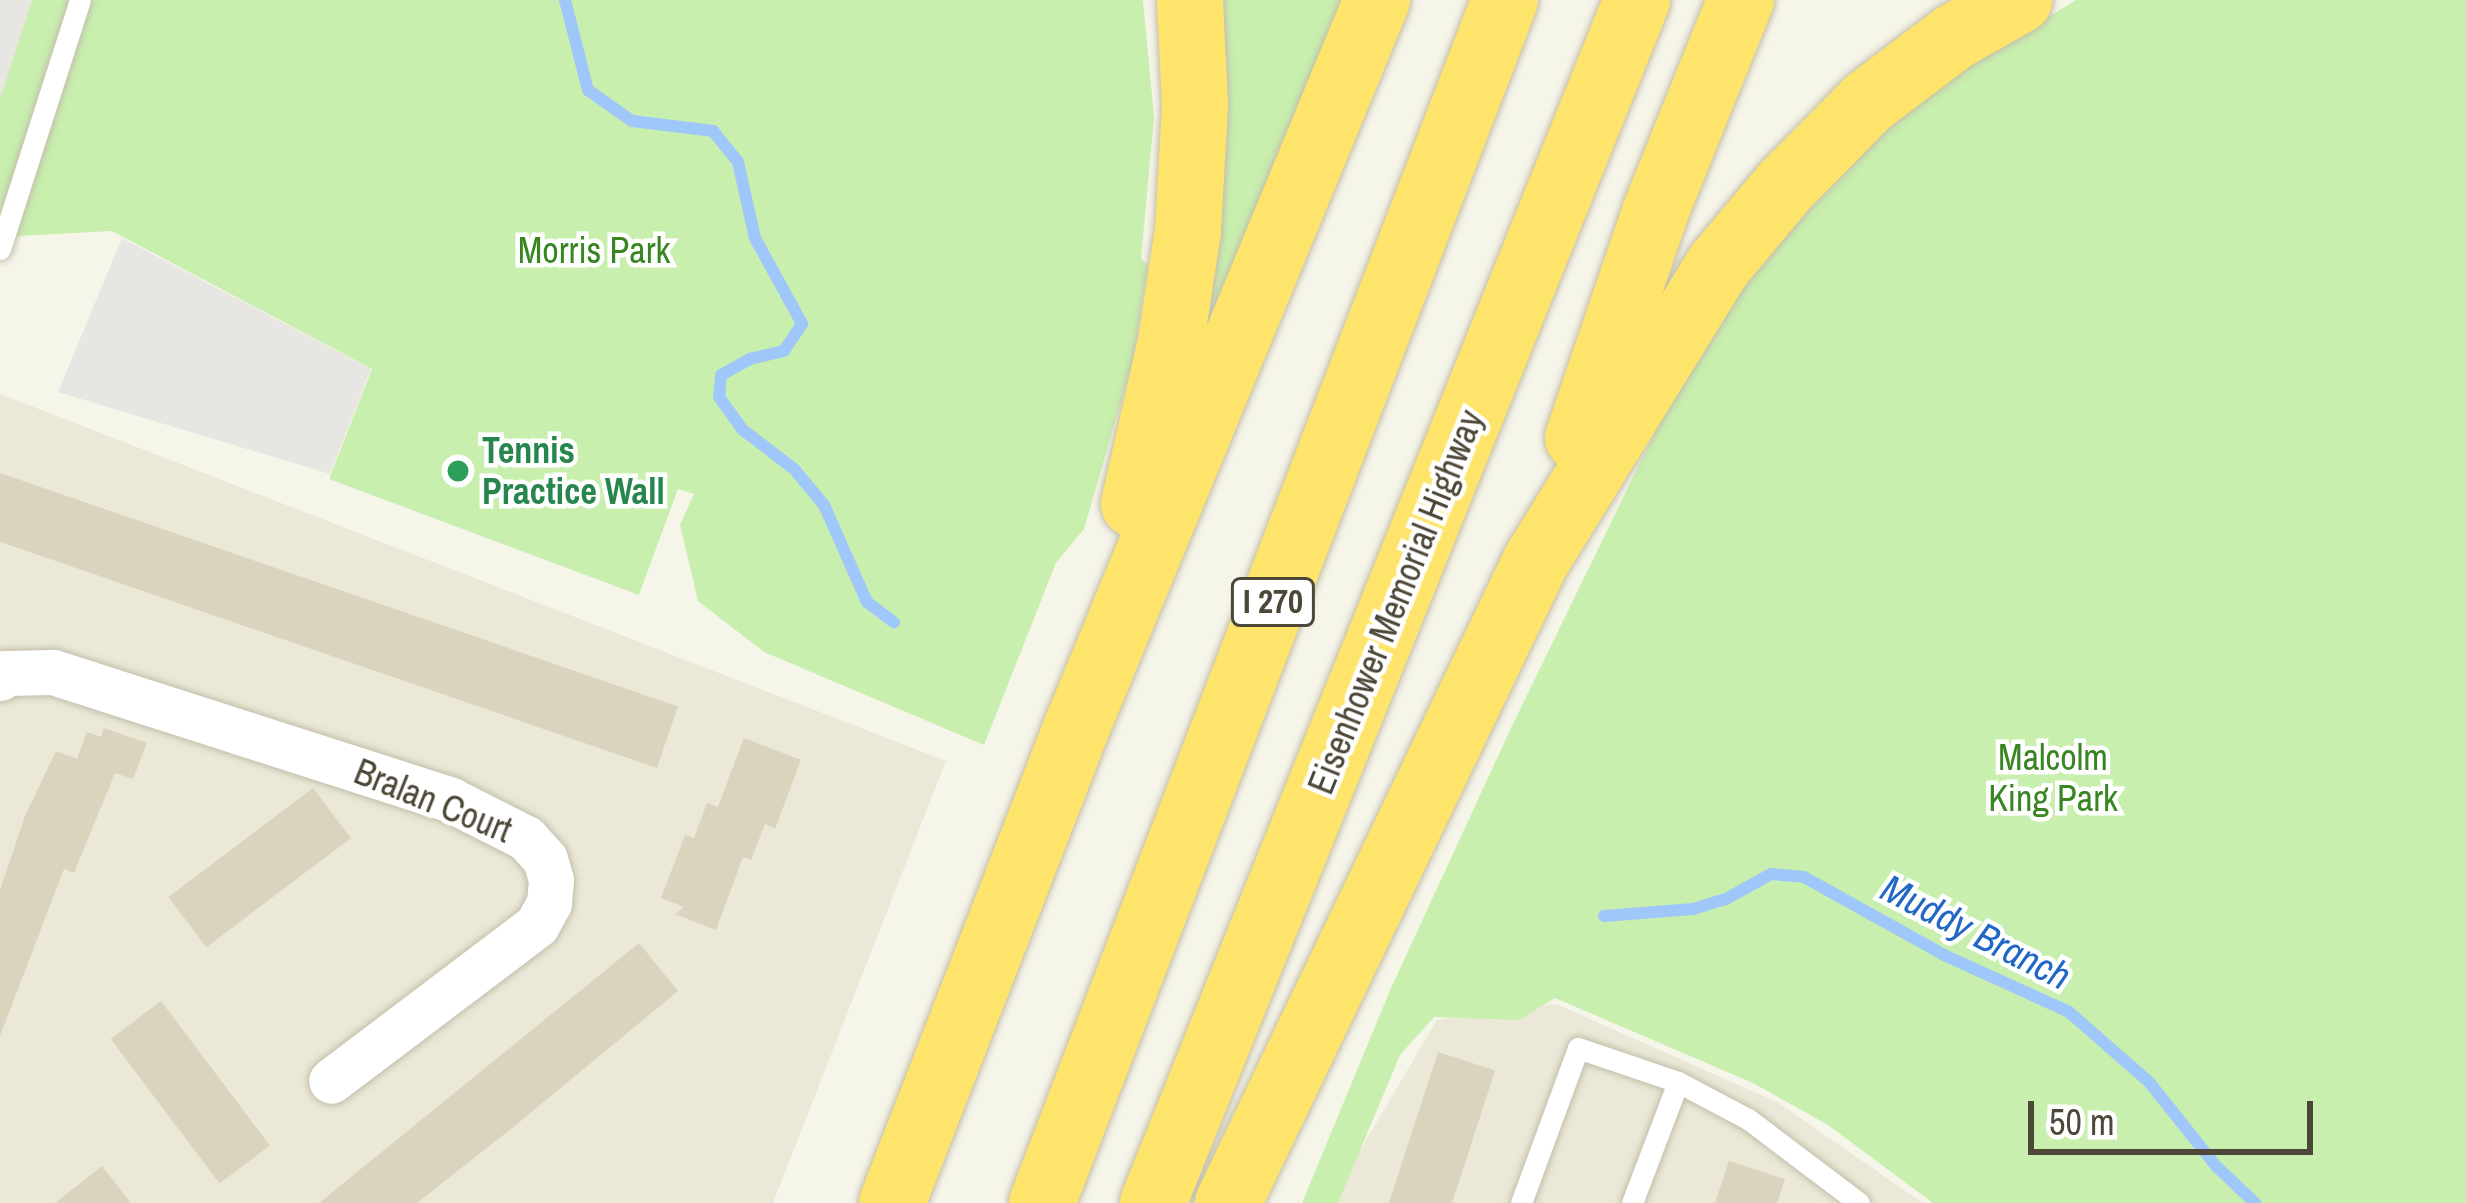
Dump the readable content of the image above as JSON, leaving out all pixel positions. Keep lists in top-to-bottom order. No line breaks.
{"streets":{"highway":["I 270","Eisenhower Memorial Highway"],"street":["Bralan Court"]},"water":["Muddy Branch"],"parks":["Morris Park","Malcolm King Park"],"places":["Tennis Practice Wall"],"scale_bar":"50 m"}
